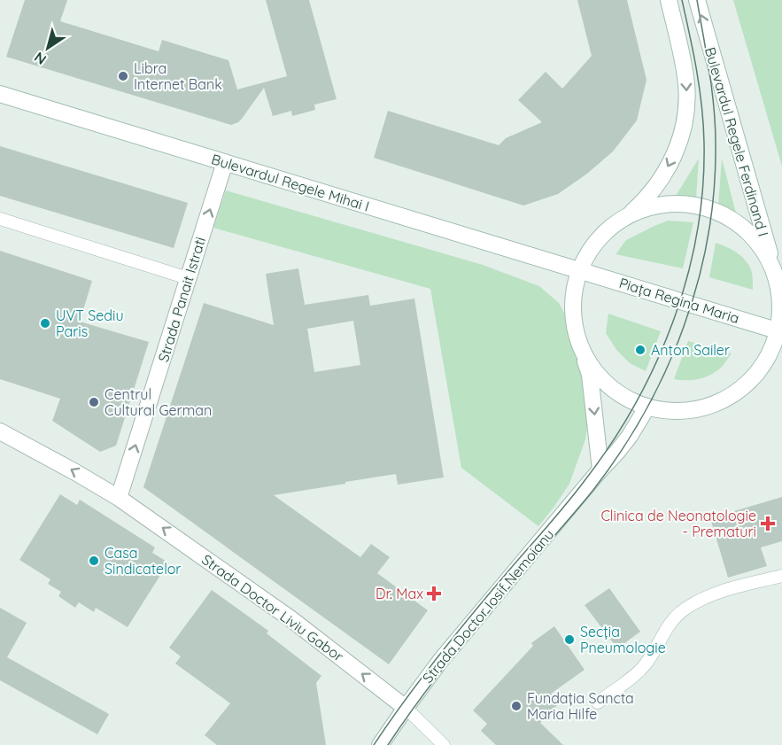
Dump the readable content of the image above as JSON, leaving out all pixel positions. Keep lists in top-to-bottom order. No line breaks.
{"streets":{"main road":["Bulevardul Regele Ferdinand I","Bulevardul Regele Mihai I","Strada Panait Istrati","Piața Regina Maria","Strada Doctor Iosif Nemoianu","Strada Doctor Liviu Gabor"]},"crossings":[["Bulevardul Regele Mihai I","Strada Panait Istrati"],["Bulevardul Regele Mihai I","Piața Regina Maria"],["Strada Panait Istrati","Strada Doctor Liviu Gabor"],["Strada Doctor Iosif Nemoianu","Strada Doctor Liviu Gabor"]],"one_way":["Strada Panait Istrati","Strada Doctor Liviu Gabor"],"places":{"other":["Libra Internet Bank","UVT Sediu Paris","Anton Sailer","Centrul Cultural German","Casa Sindicatelor","Secția Pneumologie","Fundația Sancta Maria Hilfe"],"health":["Clinica de Neonatologie - Prematuri","Dr. Max"]},"north":"bottom left"}
